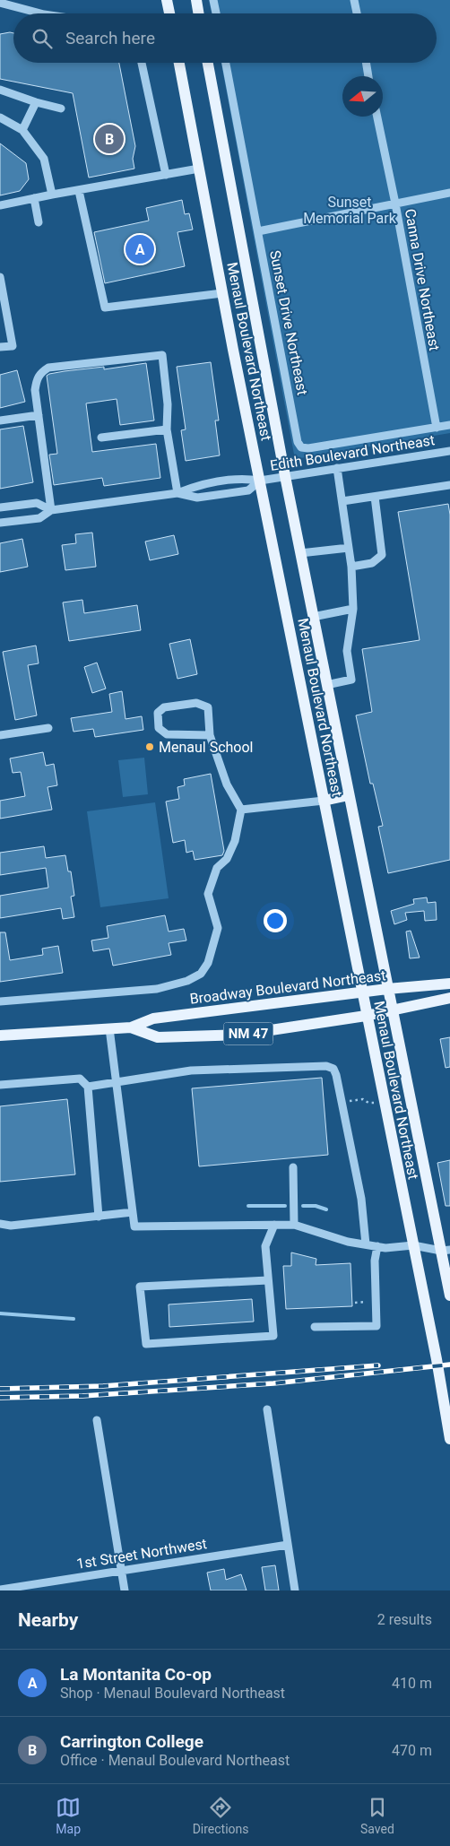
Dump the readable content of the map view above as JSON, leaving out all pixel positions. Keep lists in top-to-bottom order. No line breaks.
{"streets":{"main road":["Menaul Boulevard Northeast","Broadway Boulevard Northeast","NM 47"],"street":["Canna Drive Northeast","Sunset Drive Northeast","Edith Boulevard Northeast","1st Street Northwest"]},"crossings":[["Canna Drive Northeast","Sunset Drive Northeast"],["Menaul Boulevard Northeast","Edith Boulevard Northeast"],["Menaul Boulevard Northeast","Broadway Boulevard Northeast"]],"parks":["Sunset Memorial Park"],"places":["Menaul School"],"north":"left","page":{"search":"Search here","pins":["B","A"],"heading":["Nearby","2 results"],"list":[{"mark":"A","name":"La Montanita Co-op","note":"Shop · Menaul Boulevard Northeast","value":"410 m"},{"mark":"B","name":"Carrington College","note":"Office · Menaul Boulevard Northeast","value":"470 m"}],"nav":["Map","Directions","Saved"]}}
